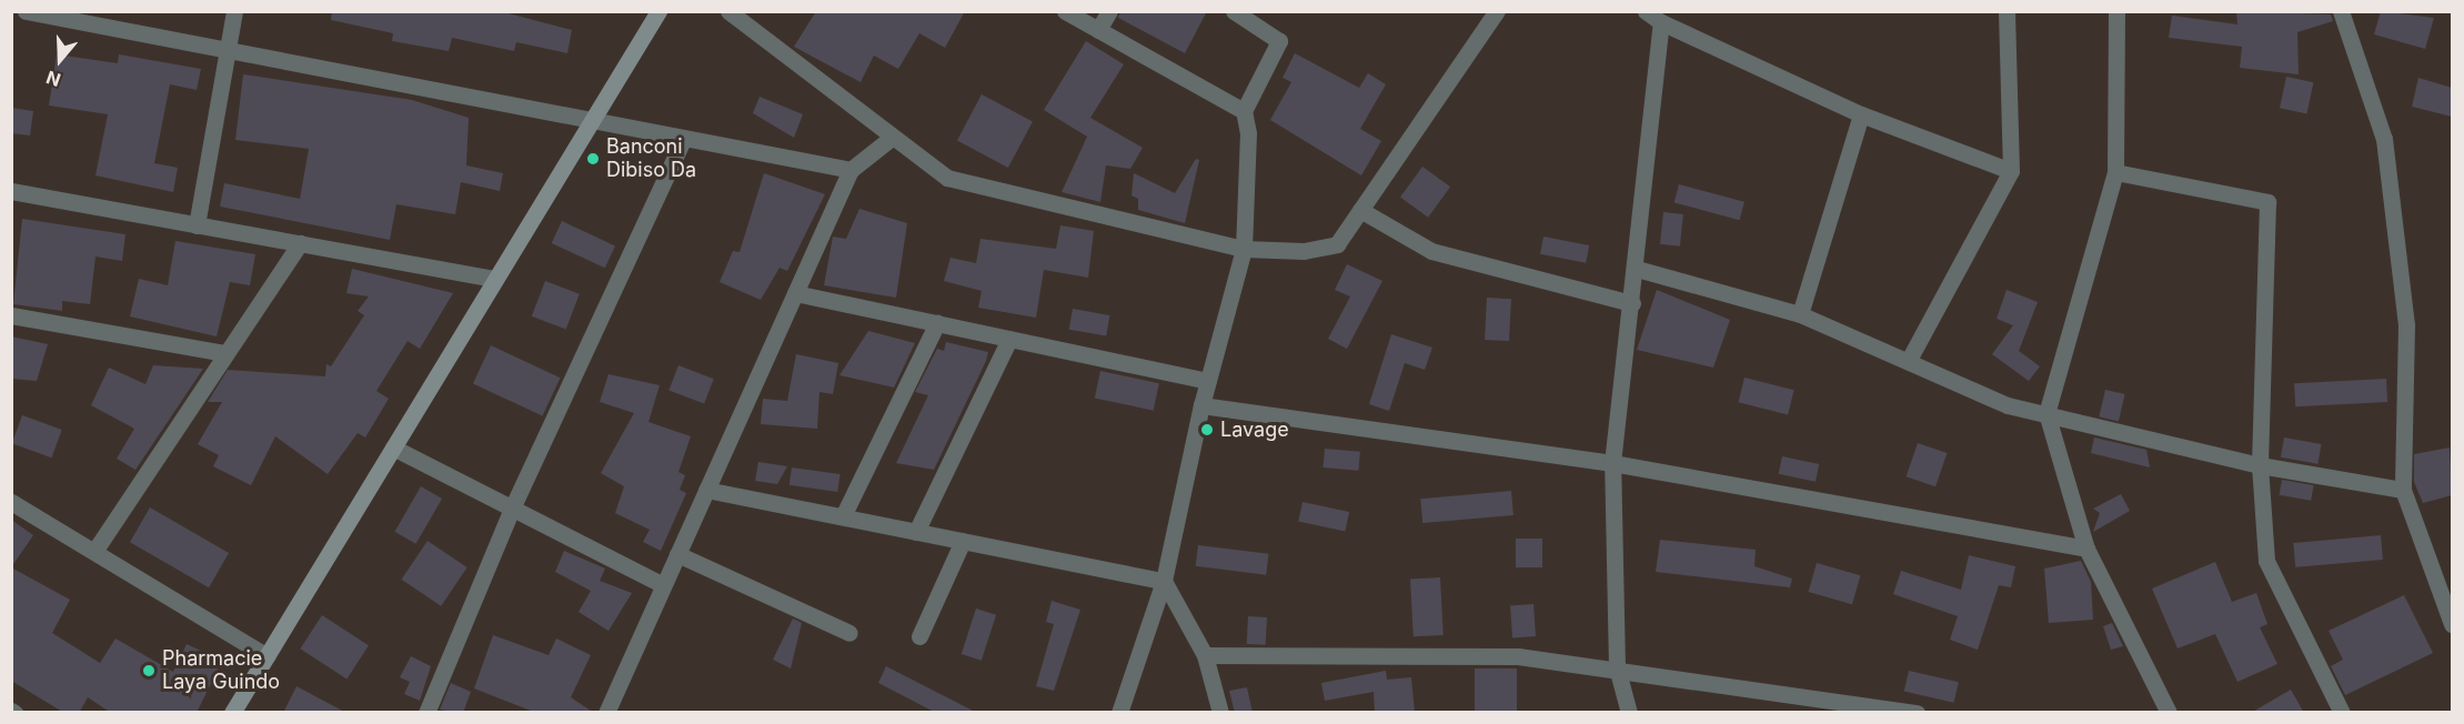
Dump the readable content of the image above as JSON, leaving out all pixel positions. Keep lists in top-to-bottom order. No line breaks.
{"places":["Banconi Dibiso Da","Lavage","Pharmacie Laya Guindo"],"north":"bottom"}
